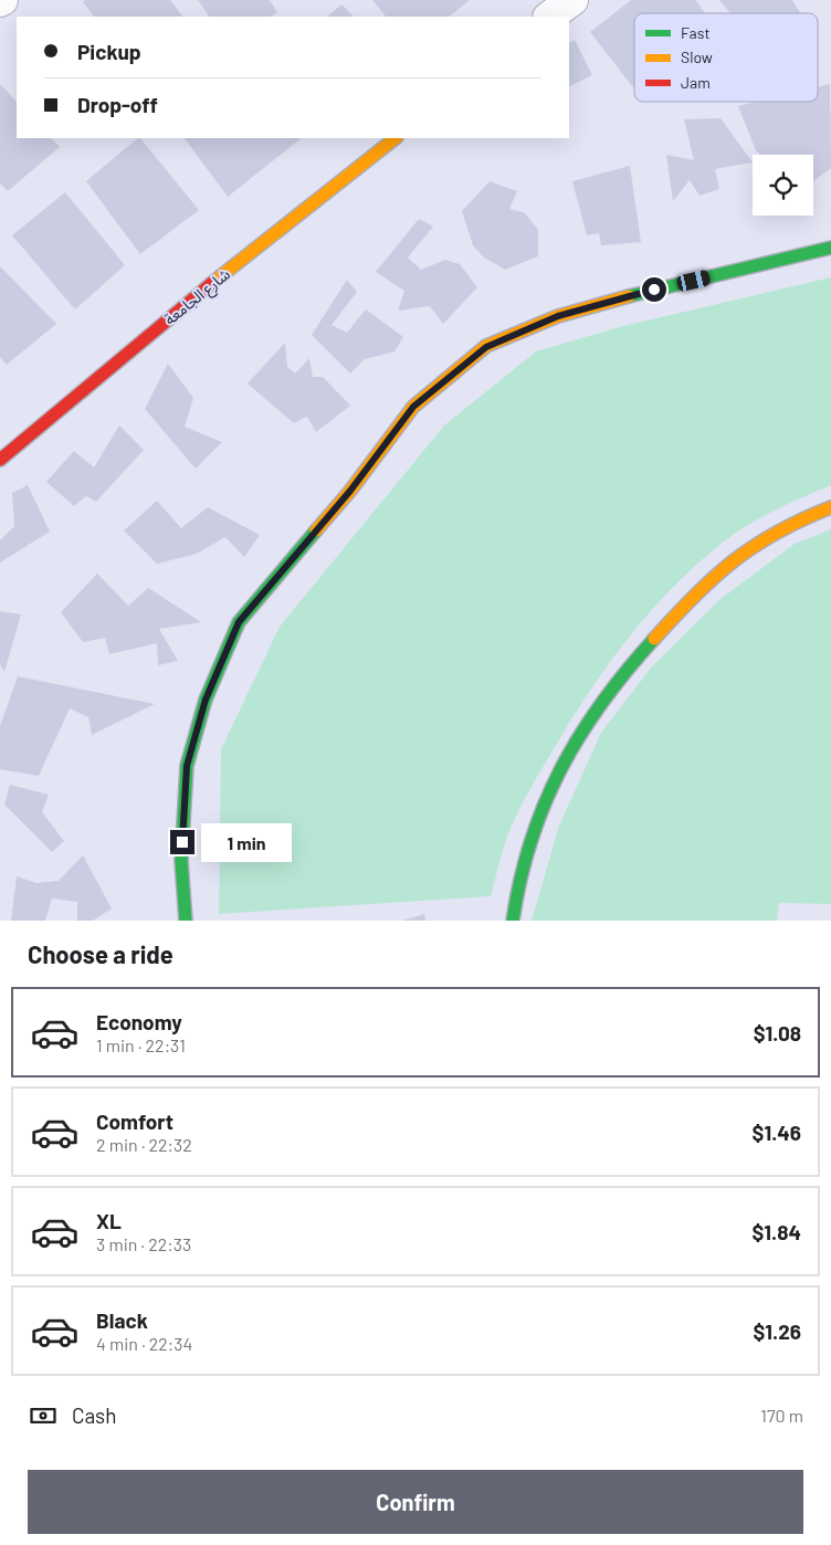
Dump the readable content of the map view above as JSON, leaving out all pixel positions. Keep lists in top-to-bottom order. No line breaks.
{"streets":{"street":["شارع الجامعة"]},"legend":["Fast","Slow","Jam"],"page":{"banner":["Pickup","Drop-off"],"bubble":"1 min","heading":"Choose a ride","list":[{"name":"Economy","note":"1 min · 22:31","value":"$1.08"},{"name":"Comfort","note":"2 min · 22:32","value":"$1.46"},{"name":"XL","note":"3 min · 22:33","value":"$1.84"},{"name":"Black","note":"4 min · 22:34","value":"$1.26"}],"pay":["Cash","170 m"],"buttons":"Confirm"}}
